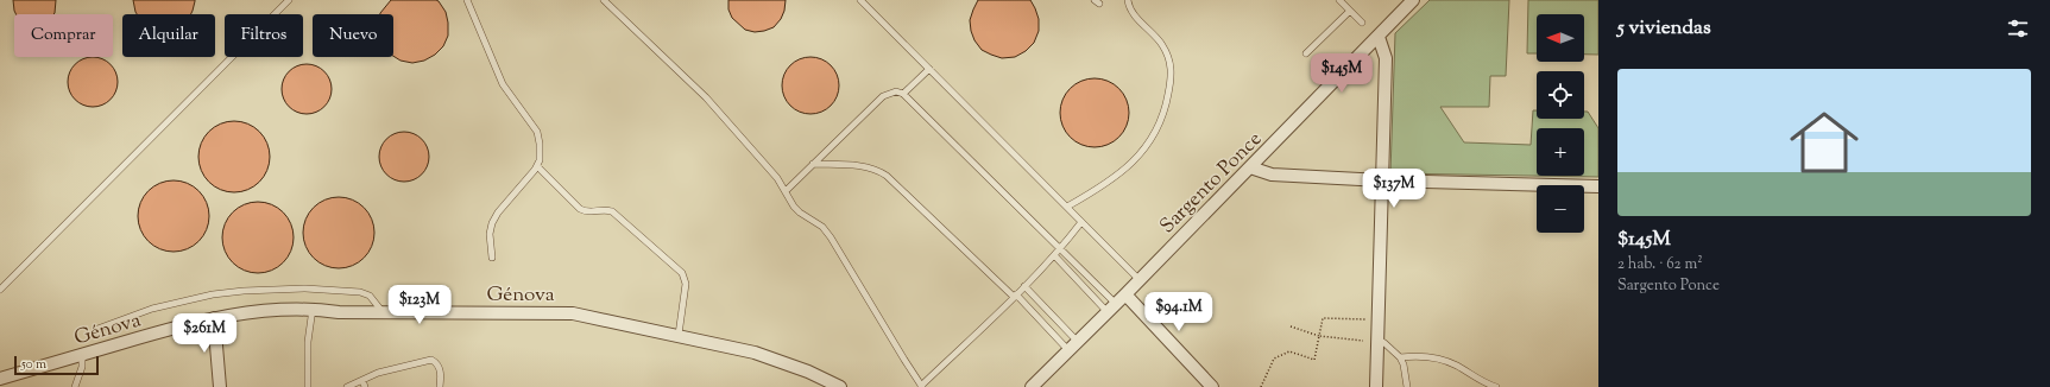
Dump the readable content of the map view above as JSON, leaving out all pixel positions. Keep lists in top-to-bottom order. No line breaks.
{"streets":{"street":["Sargento Ponce","Génova"]},"scale_bar":"50 m","north":"left","page":{"heading":"5 viviendas","map_buttons":["+","−"],"chip":["Comprar","Alquilar","Filtros","Nuevo"],"price":["$145M","$137M","$123M","$94.1M","$261M"],"list":[{"name":"$145M","note":"2 hab. · 62 m² · Sargento Ponce"}],"scale":"50 m"}}
